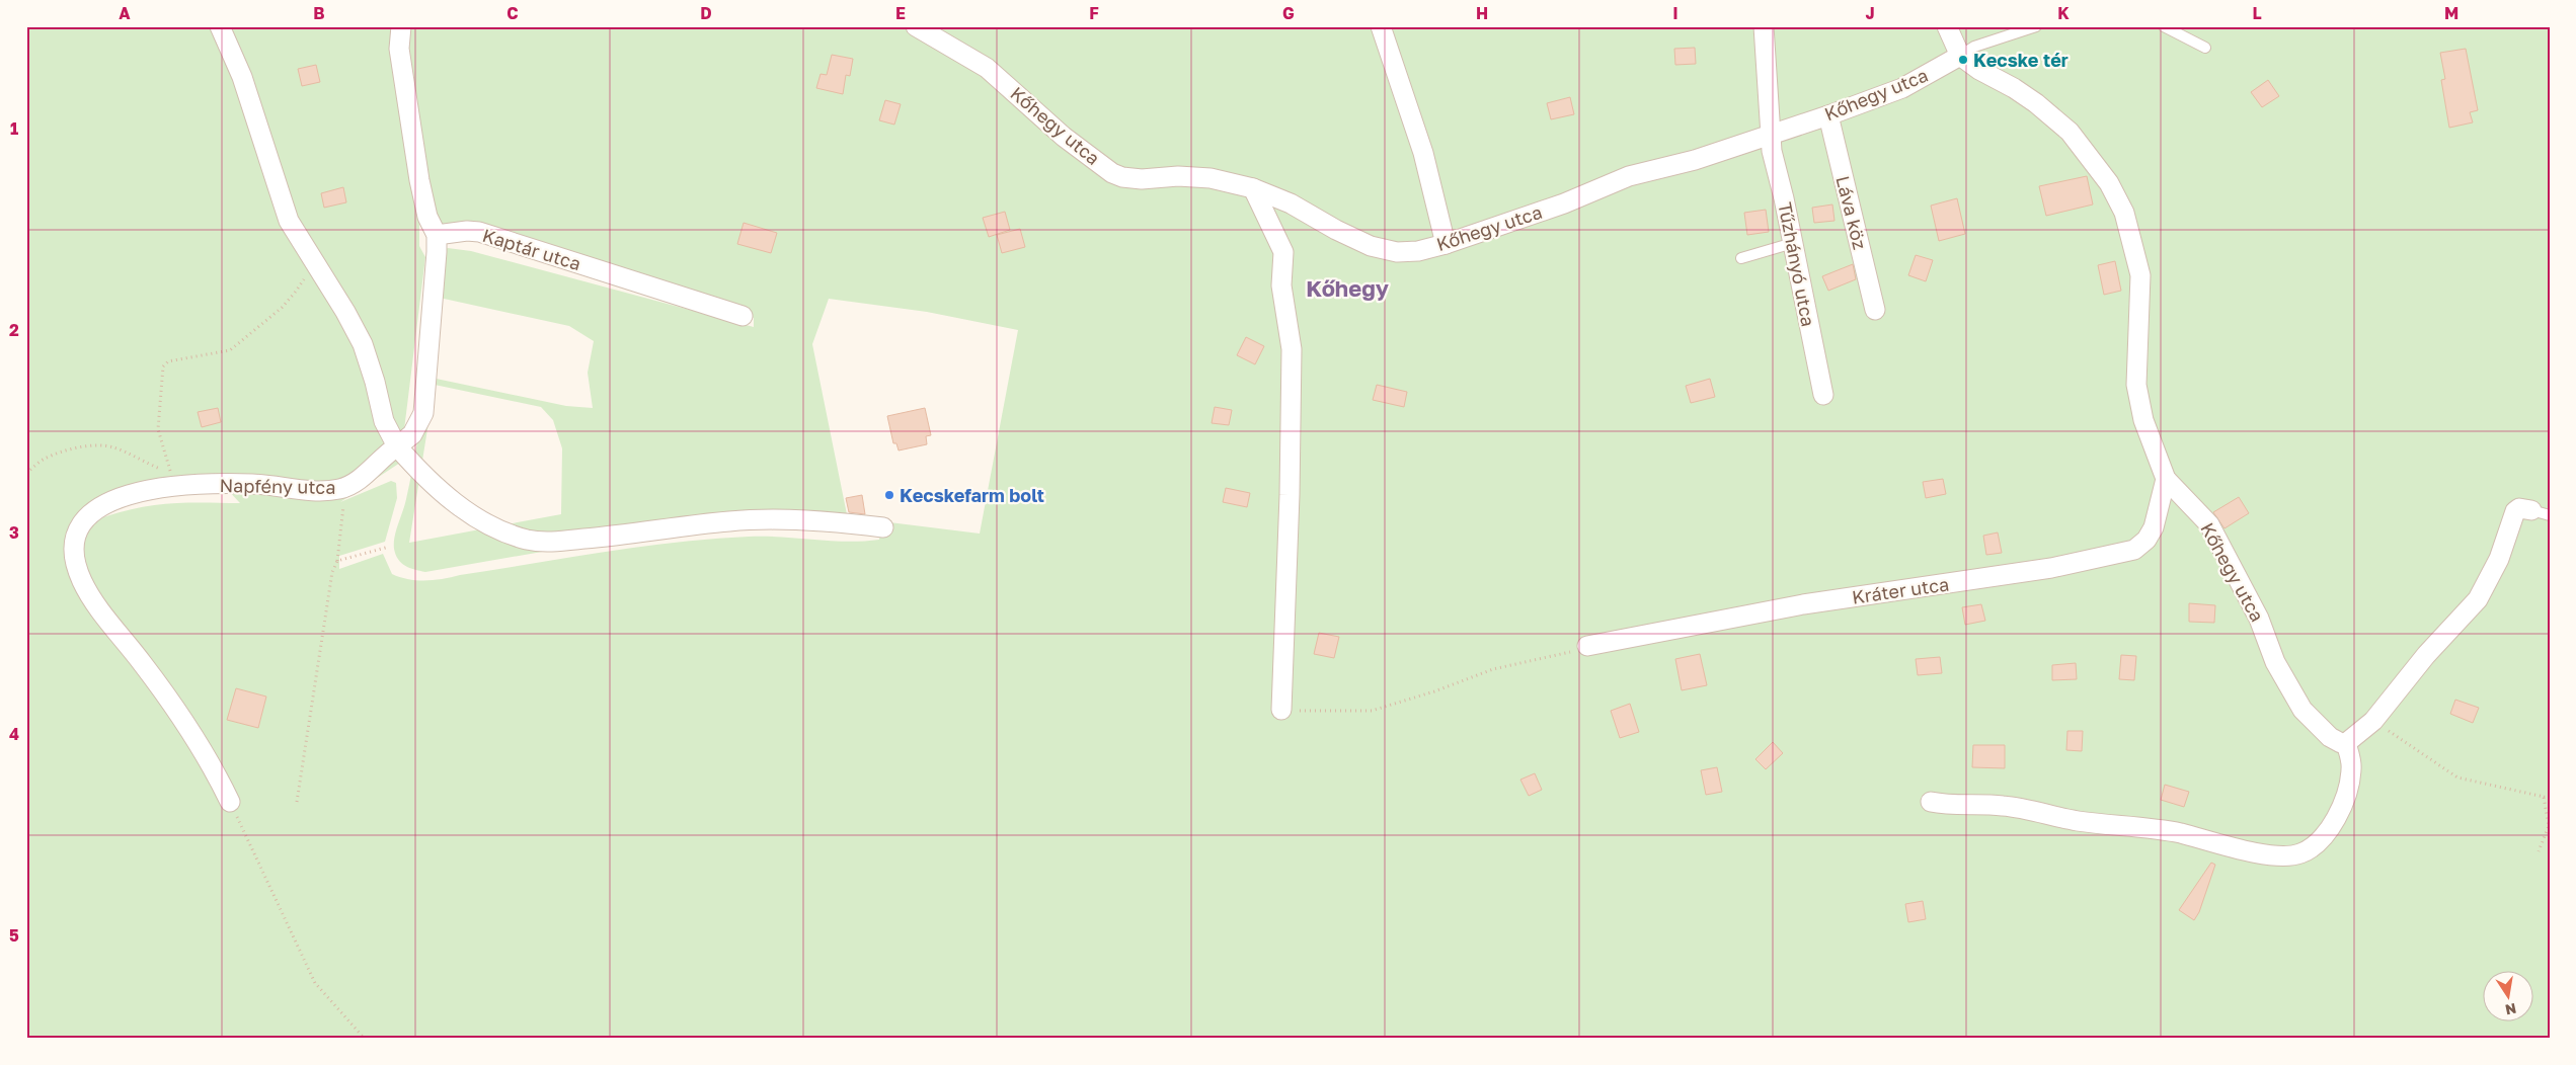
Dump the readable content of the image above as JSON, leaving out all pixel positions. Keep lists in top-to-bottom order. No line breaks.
{"streets":{"street":["Kőhegy utca","Láva köz","Kaptár utca","Tűzhányó utca","Napfény utca","Kráter utca"]},"crossings":[["Kőhegy utca","Láva köz"],["Kőhegy utca","Tűzhányó utca"],["Kőhegy utca","Kráter utca"],["Kaptár utca","Napfény utca"]],"districts":["Kőhegy"],"places":["Kecske tér","Kecskefarm bolt"],"north":"bottom","grid":{"columns":["A","B","C","D","E","F","G","H","I","J","K","L","M"],"rows":["1","2","3","4","5"]}}
